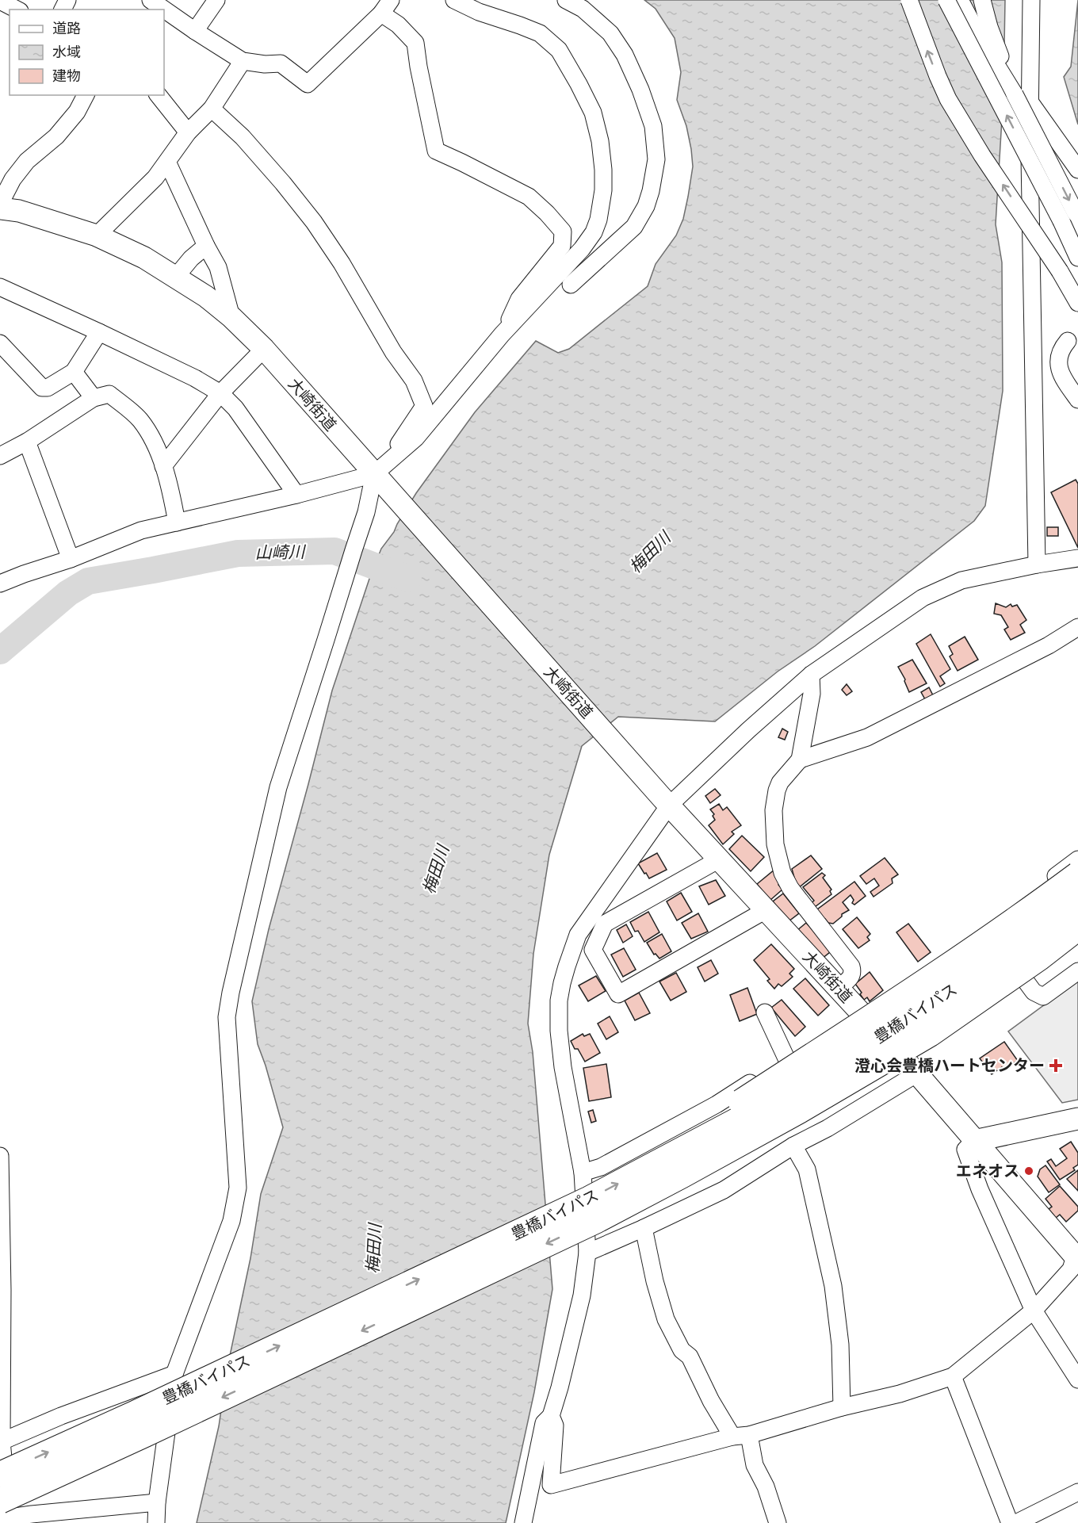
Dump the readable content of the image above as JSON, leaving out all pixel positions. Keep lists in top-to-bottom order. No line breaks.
{"streets":{"highway":["豊橋バイパス"],"main road":["大崎街道"]},"water":["山崎川","梅田川"],"places":{"health":["澄心会豊橋ハートセンター"],"other":["エネオス"]},"legend":["道路","水域","建物"]}
